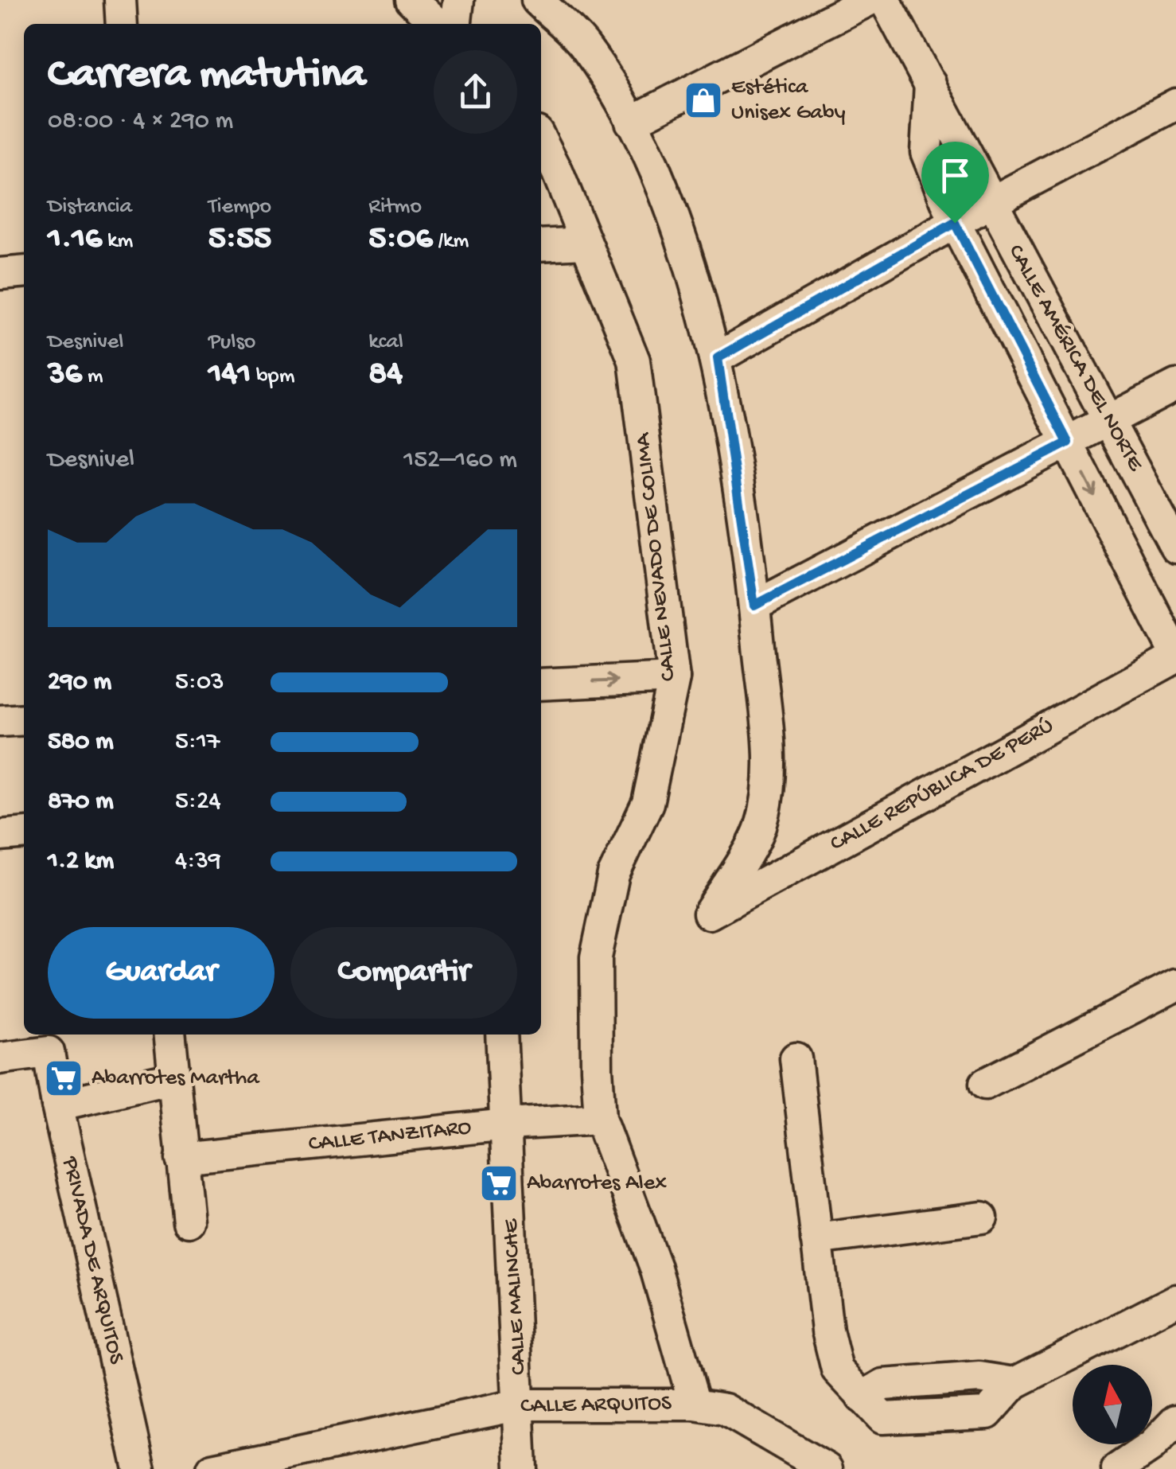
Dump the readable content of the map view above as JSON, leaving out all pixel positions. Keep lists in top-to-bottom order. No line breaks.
{"streets":{"street":["CALLE AMÉRICA DEL NORTE","CALLE NEVADO DE COLIMA","CALLE REPÚBLICA DE PERÚ","CALLE TANZITARO","PRIVADA DE ARQUITOS","CALLE MALINCHE","CALLE ARQUITOS"]},"crossings":[["CALLE AMÉRICA DEL NORTE","CALLE REPÚBLICA DE PERÚ"],["CALLE NEVADO DE COLIMA","CALLE TANZITARO"],["CALLE NEVADO DE COLIMA","CALLE ARQUITOS"],["CALLE TANZITARO","CALLE MALINCHE"],["CALLE MALINCHE","CALLE ARQUITOS"]],"places":{"shop":["Estética Unisex Gaby"],"supermarket":["Abarrotes Martha","Abarrotes Alex"]},"north":"top","page":{"heading":["Carrera matutina","08:00 · 4 × 290 m"],"stats":[["Distancia","1.16 km"],["Tiempo","5:55"],["Ritmo","5:06 /km"],["Desnivel","36 m"],["Pulso","141 bpm"],["kcal","84"]],"chart":["Desnivel","152–160 m"],"list":[{"name":"290 m","note":"5:03"},{"name":"580 m","note":"5:17"},{"name":"870 m","note":"5:24"},{"name":"1.2 km","note":"4:39"}],"buttons":["Guardar","Compartir"]}}
